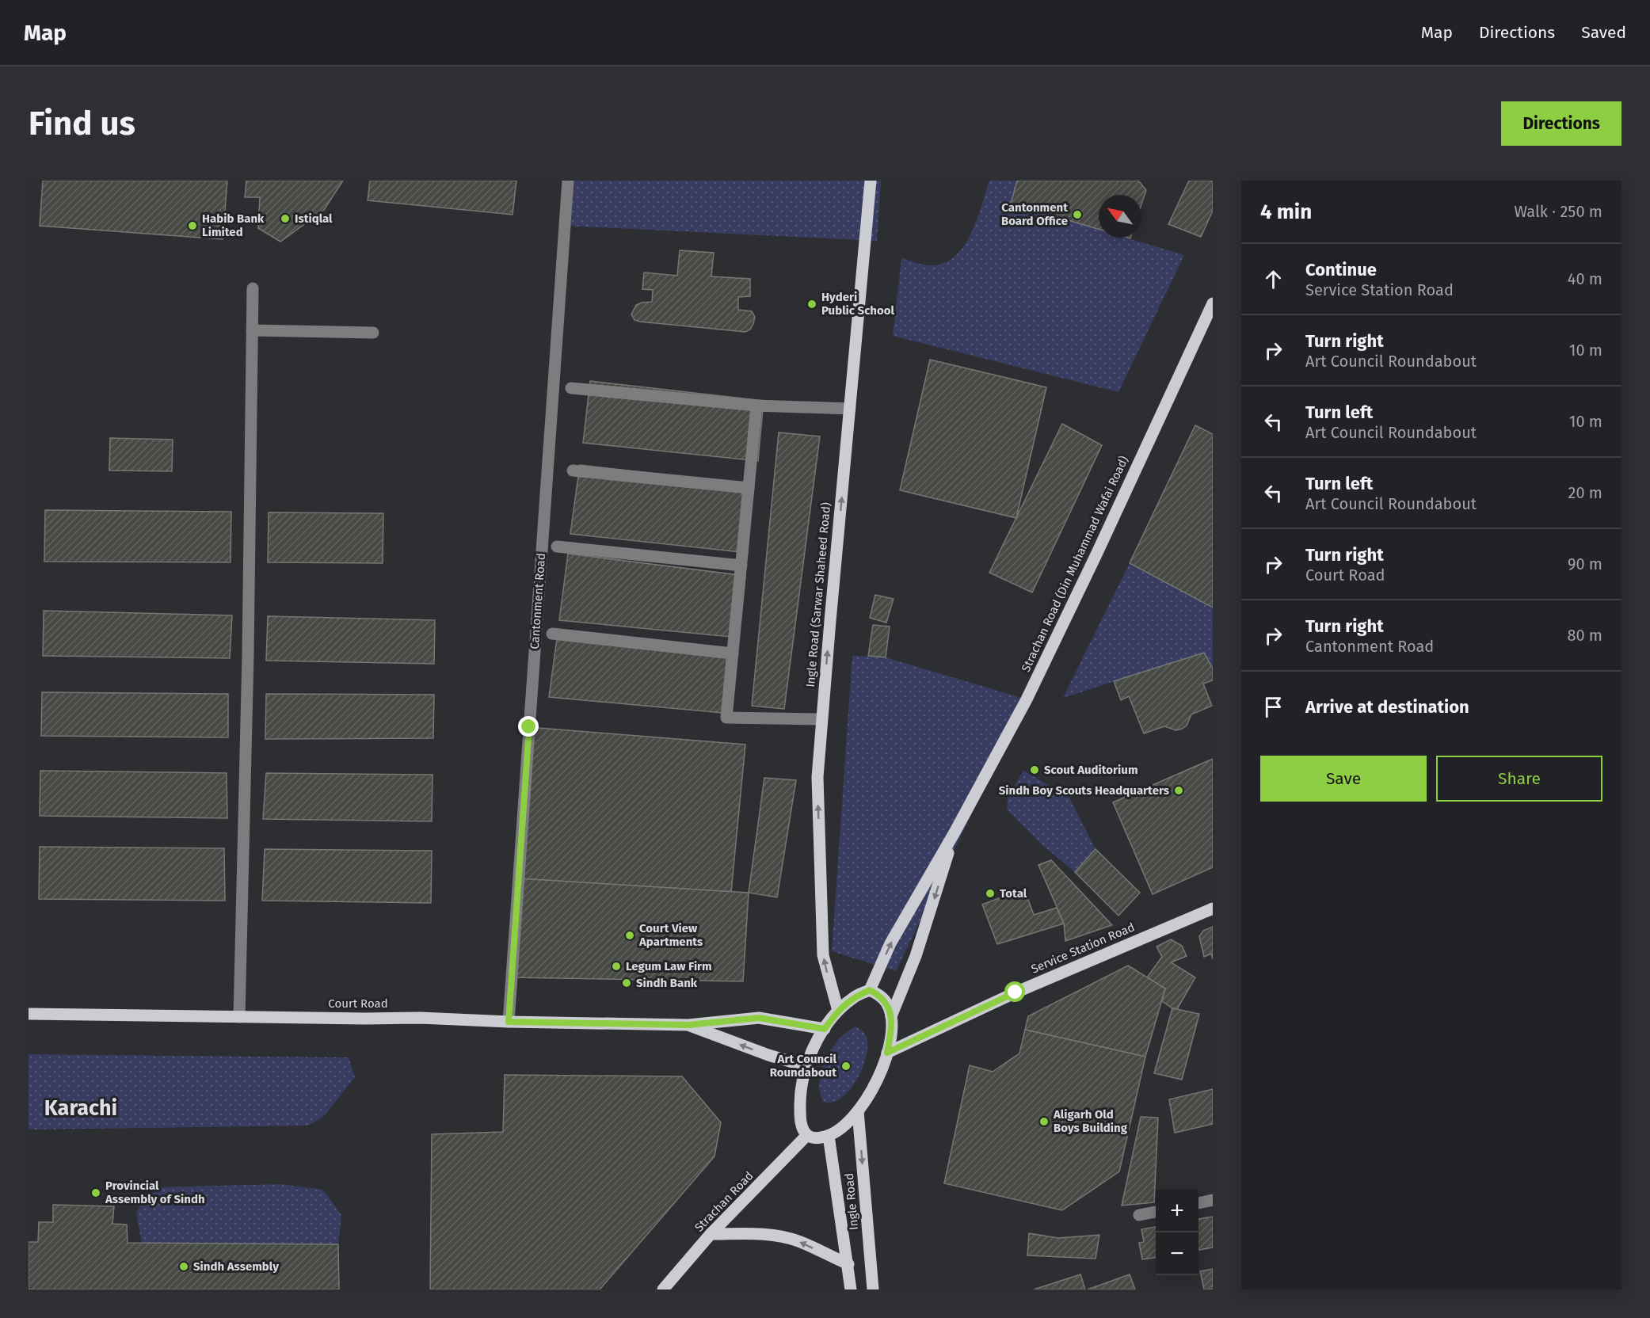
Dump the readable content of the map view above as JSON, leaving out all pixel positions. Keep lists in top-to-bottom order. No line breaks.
{"streets":{"main road":["Strachan Road (Din Muhammad Wafai Road)","Ingle Road (Sarwar Shaheed Road)","Service Station Road","Court Road","Strachan Road","Ingle Road"],"street":["Cantonment Road"]},"crossings":[["Cantonment Road","Court Road"]],"one_way":["Ingle Road (Sarwar Shaheed Road)"],"districts":["Karachi"],"places":["Cantonment Board Office","Istiqlal","Habib Bank Limited","Hyderi Public School","Scout Auditorium","Sindh Boy Scouts Headquarters","Total","Court View Apartments","Legum Law Firm","Sindh Bank","Art Council Roundabout","Aligarh Old Boys Building","Provincial Assembly of Sindh","Sindh Assembly"],"north":"top left","page":{"header":"Map","nav":["Map","Directions","Saved"],"buttons":["Directions",["Save","Share"]],"title":"Find us","heading":["4 min","Walk · 250 m"],"list":[["Continue","Service Station Road","40 m"],["Turn right","Art Council Roundabout","10 m"],["Turn left","Art Council Roundabout","10 m"],["Turn left","Art Council Roundabout","20 m"],["Turn right","Court Road","90 m"],["Turn right","Cantonment Road","80 m"],"Arrive at destination"],"map_buttons":["+","−"]}}
